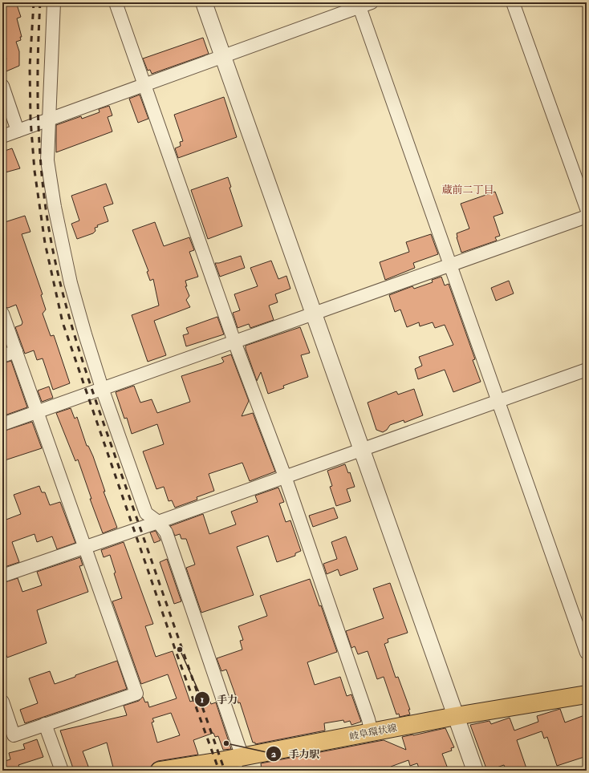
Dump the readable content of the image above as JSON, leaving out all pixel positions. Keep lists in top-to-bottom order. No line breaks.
{"streets":{"main road":["岐阜環状線"]},"districts":["蔵前二丁目"],"places":["手力","手力駅"]}
